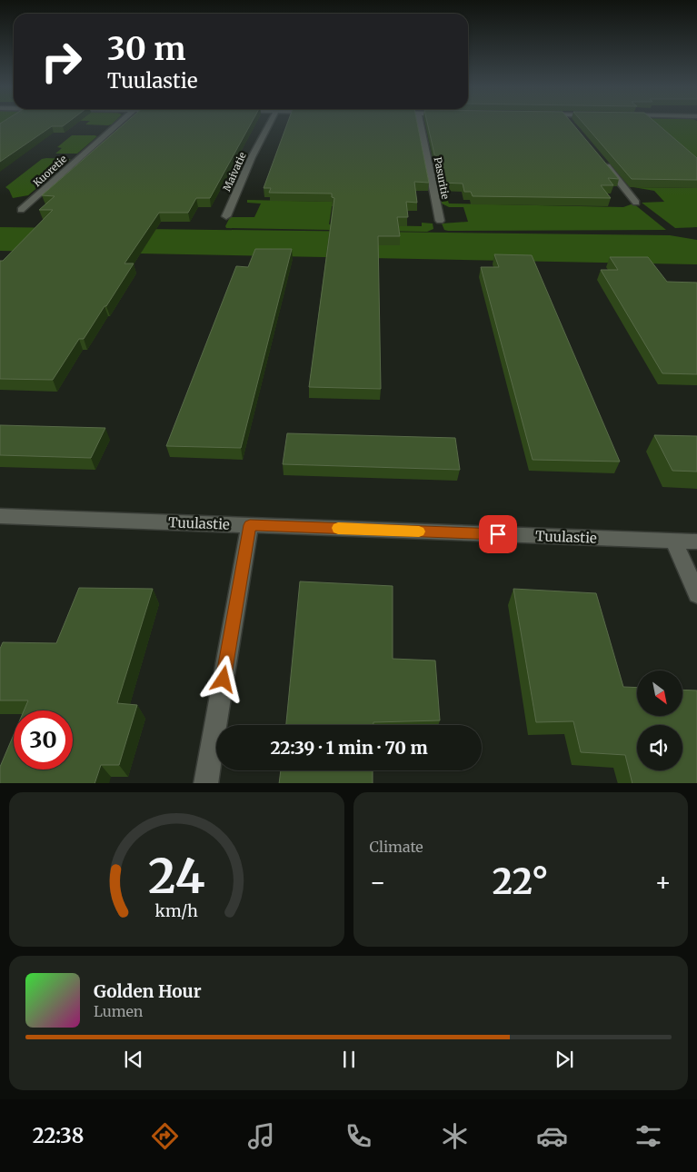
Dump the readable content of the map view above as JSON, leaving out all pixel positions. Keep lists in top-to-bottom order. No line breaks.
{"streets":{"street":["Kuoretie","Maivatie","Pasuritie","Tuulastie"]},"north":"bottom right","page":{"turn":["30 m","Tuulastie"],"limit":"30","trip":"22:39 · 1 min · 70 m","tile":"Climate","heat":["−","22°","+"],"song":["Golden Hour","Lumen"],"tabs":"22:38","gauge":["24","km/h"]}}
